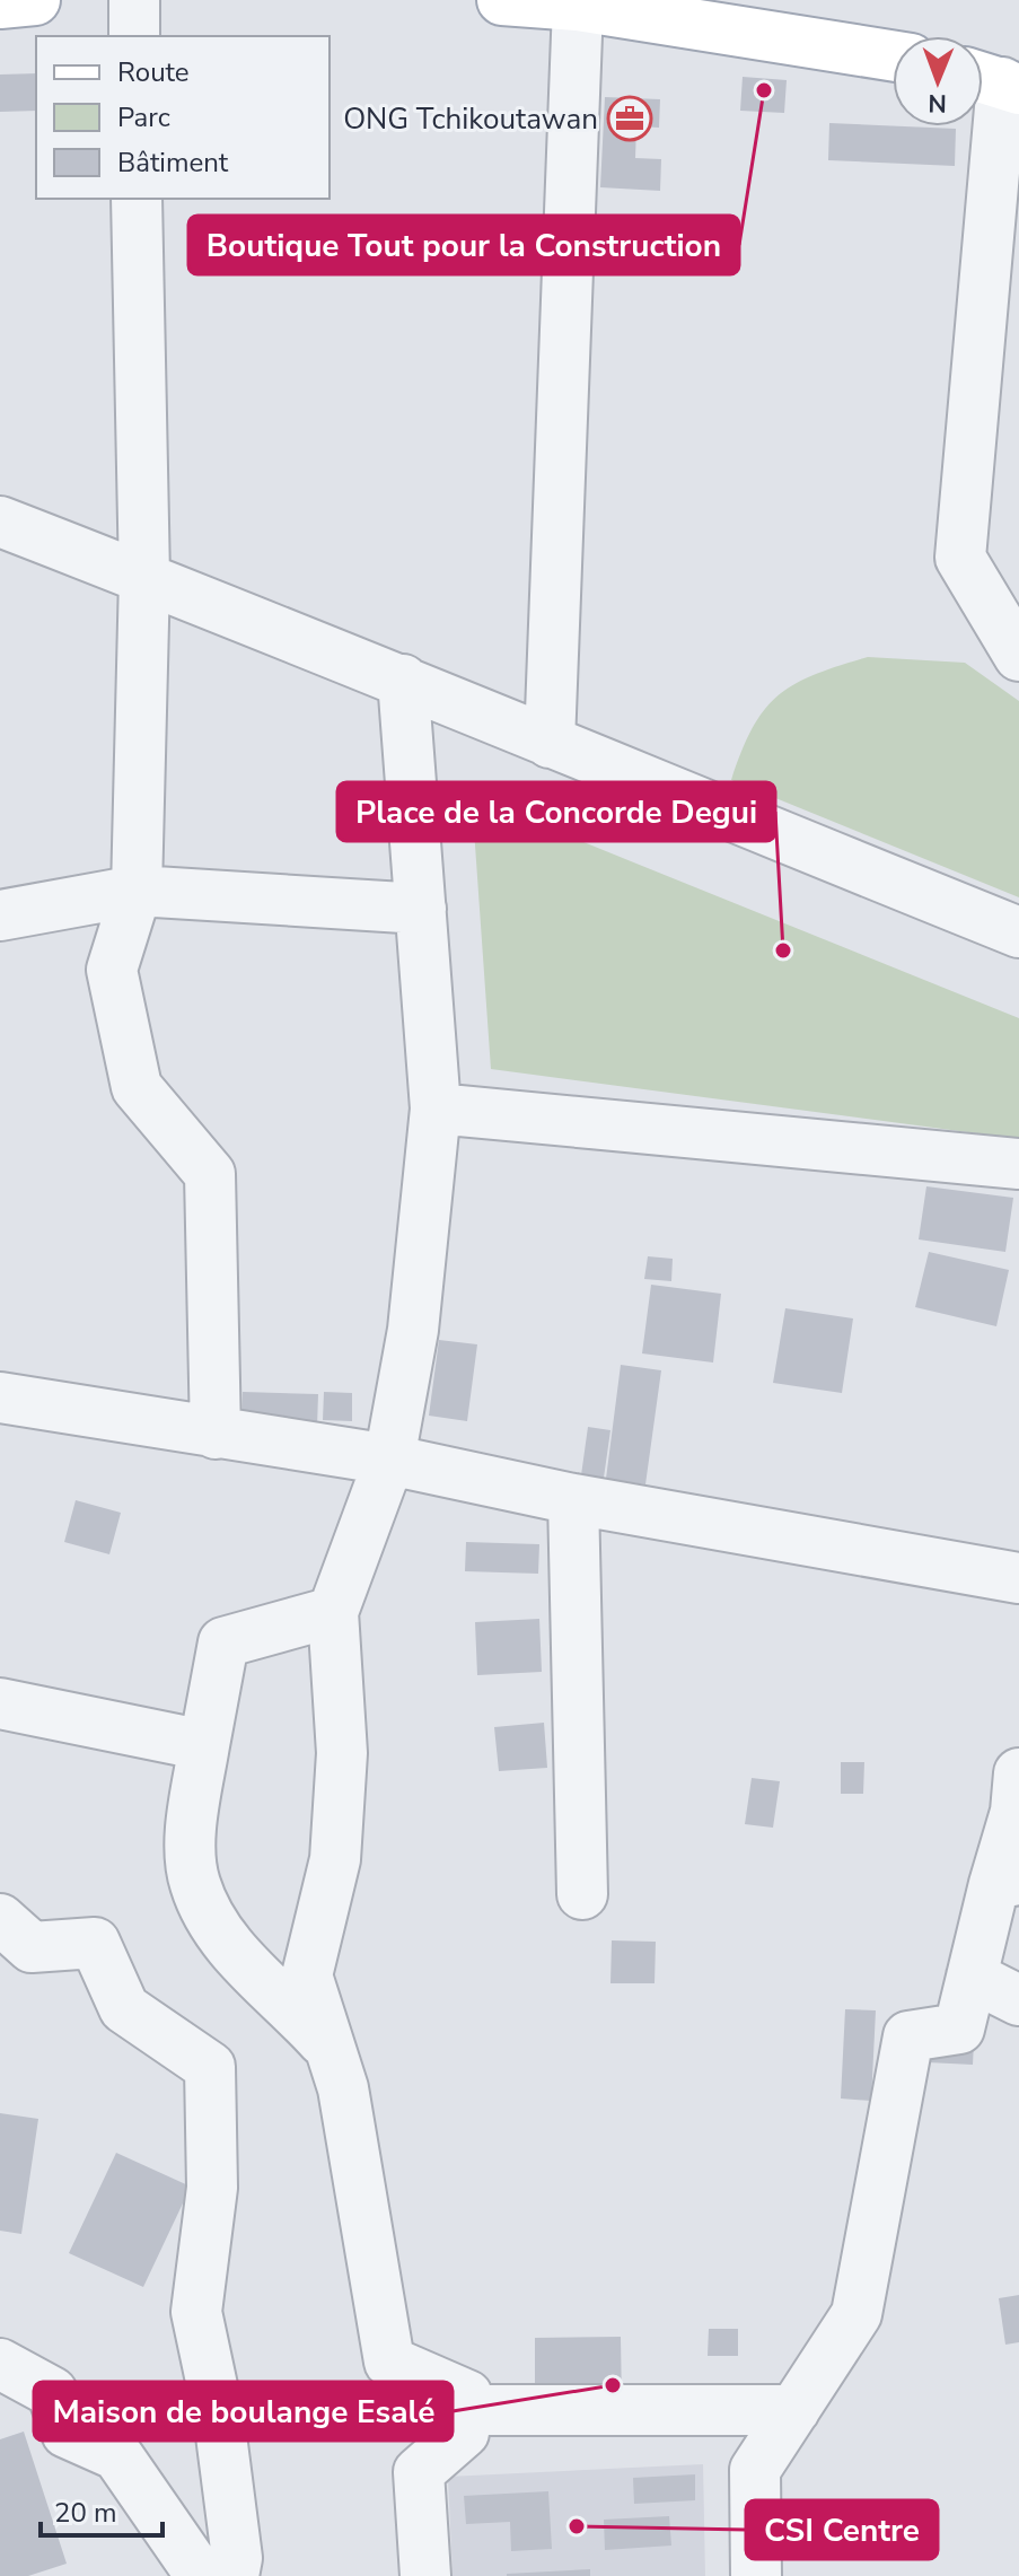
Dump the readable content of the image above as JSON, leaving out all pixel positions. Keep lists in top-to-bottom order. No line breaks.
{"places":{"other":["Boutique Tout pour la Construction","Place de la Concorde Degui","Maison de boulange Esalé","CSI Centre"],"office":["ONG Tchikoutawan"]},"legend":["Route","Parc","Bâtiment"],"scale_bar":"20 m","north":"bottom"}
